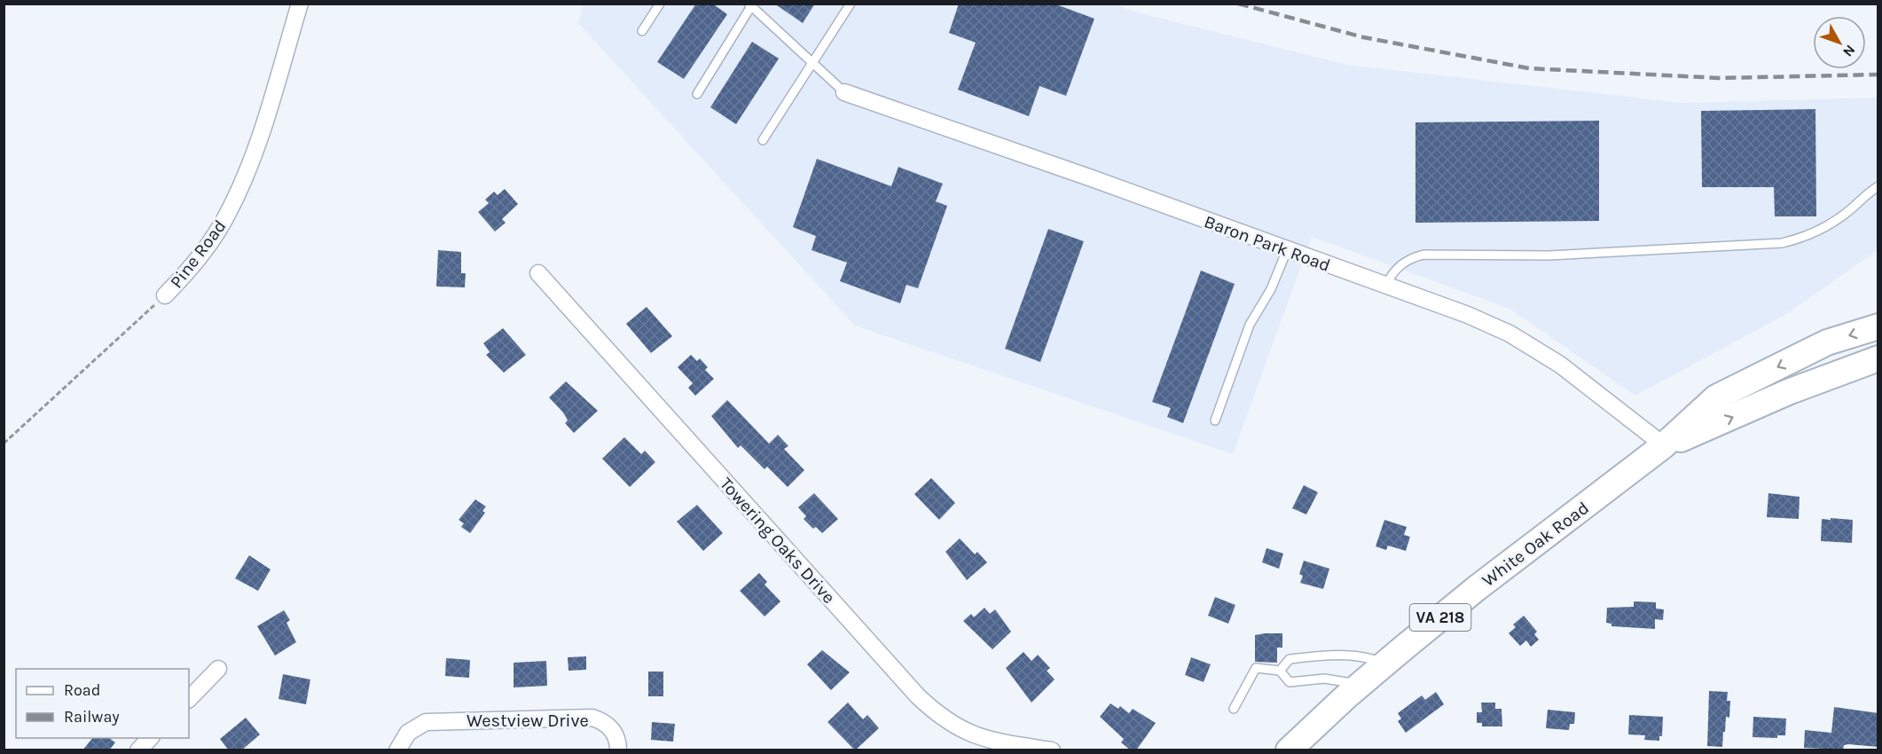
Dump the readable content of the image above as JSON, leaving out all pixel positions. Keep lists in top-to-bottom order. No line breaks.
{"streets":{"main road":["White Oak Road","VA 218"],"street":["Baron Park Road","Pine Road","Towering Oaks Drive","Westview Drive"]},"crossings":[["Baron Park Road","White Oak Road"]],"legend":["Road","Railway"],"north":"bottom right"}
